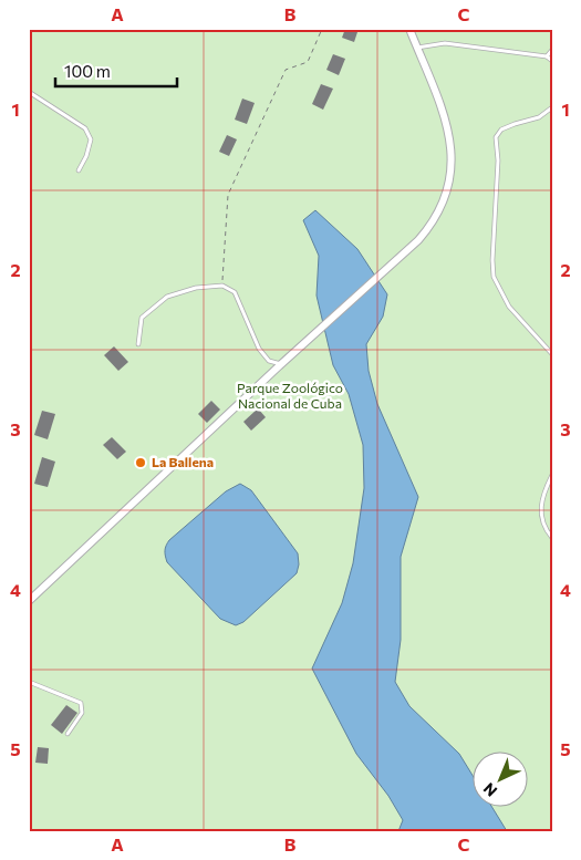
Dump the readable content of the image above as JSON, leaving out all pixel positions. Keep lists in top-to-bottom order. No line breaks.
{"parks":["Parque Zoológico Nacional de Cuba"],"places":["La Ballena"],"scale_bar":"100 m","north":"bottom left","grid":{"columns":["A","B","C"],"rows":["1","2","3","4","5"]}}
